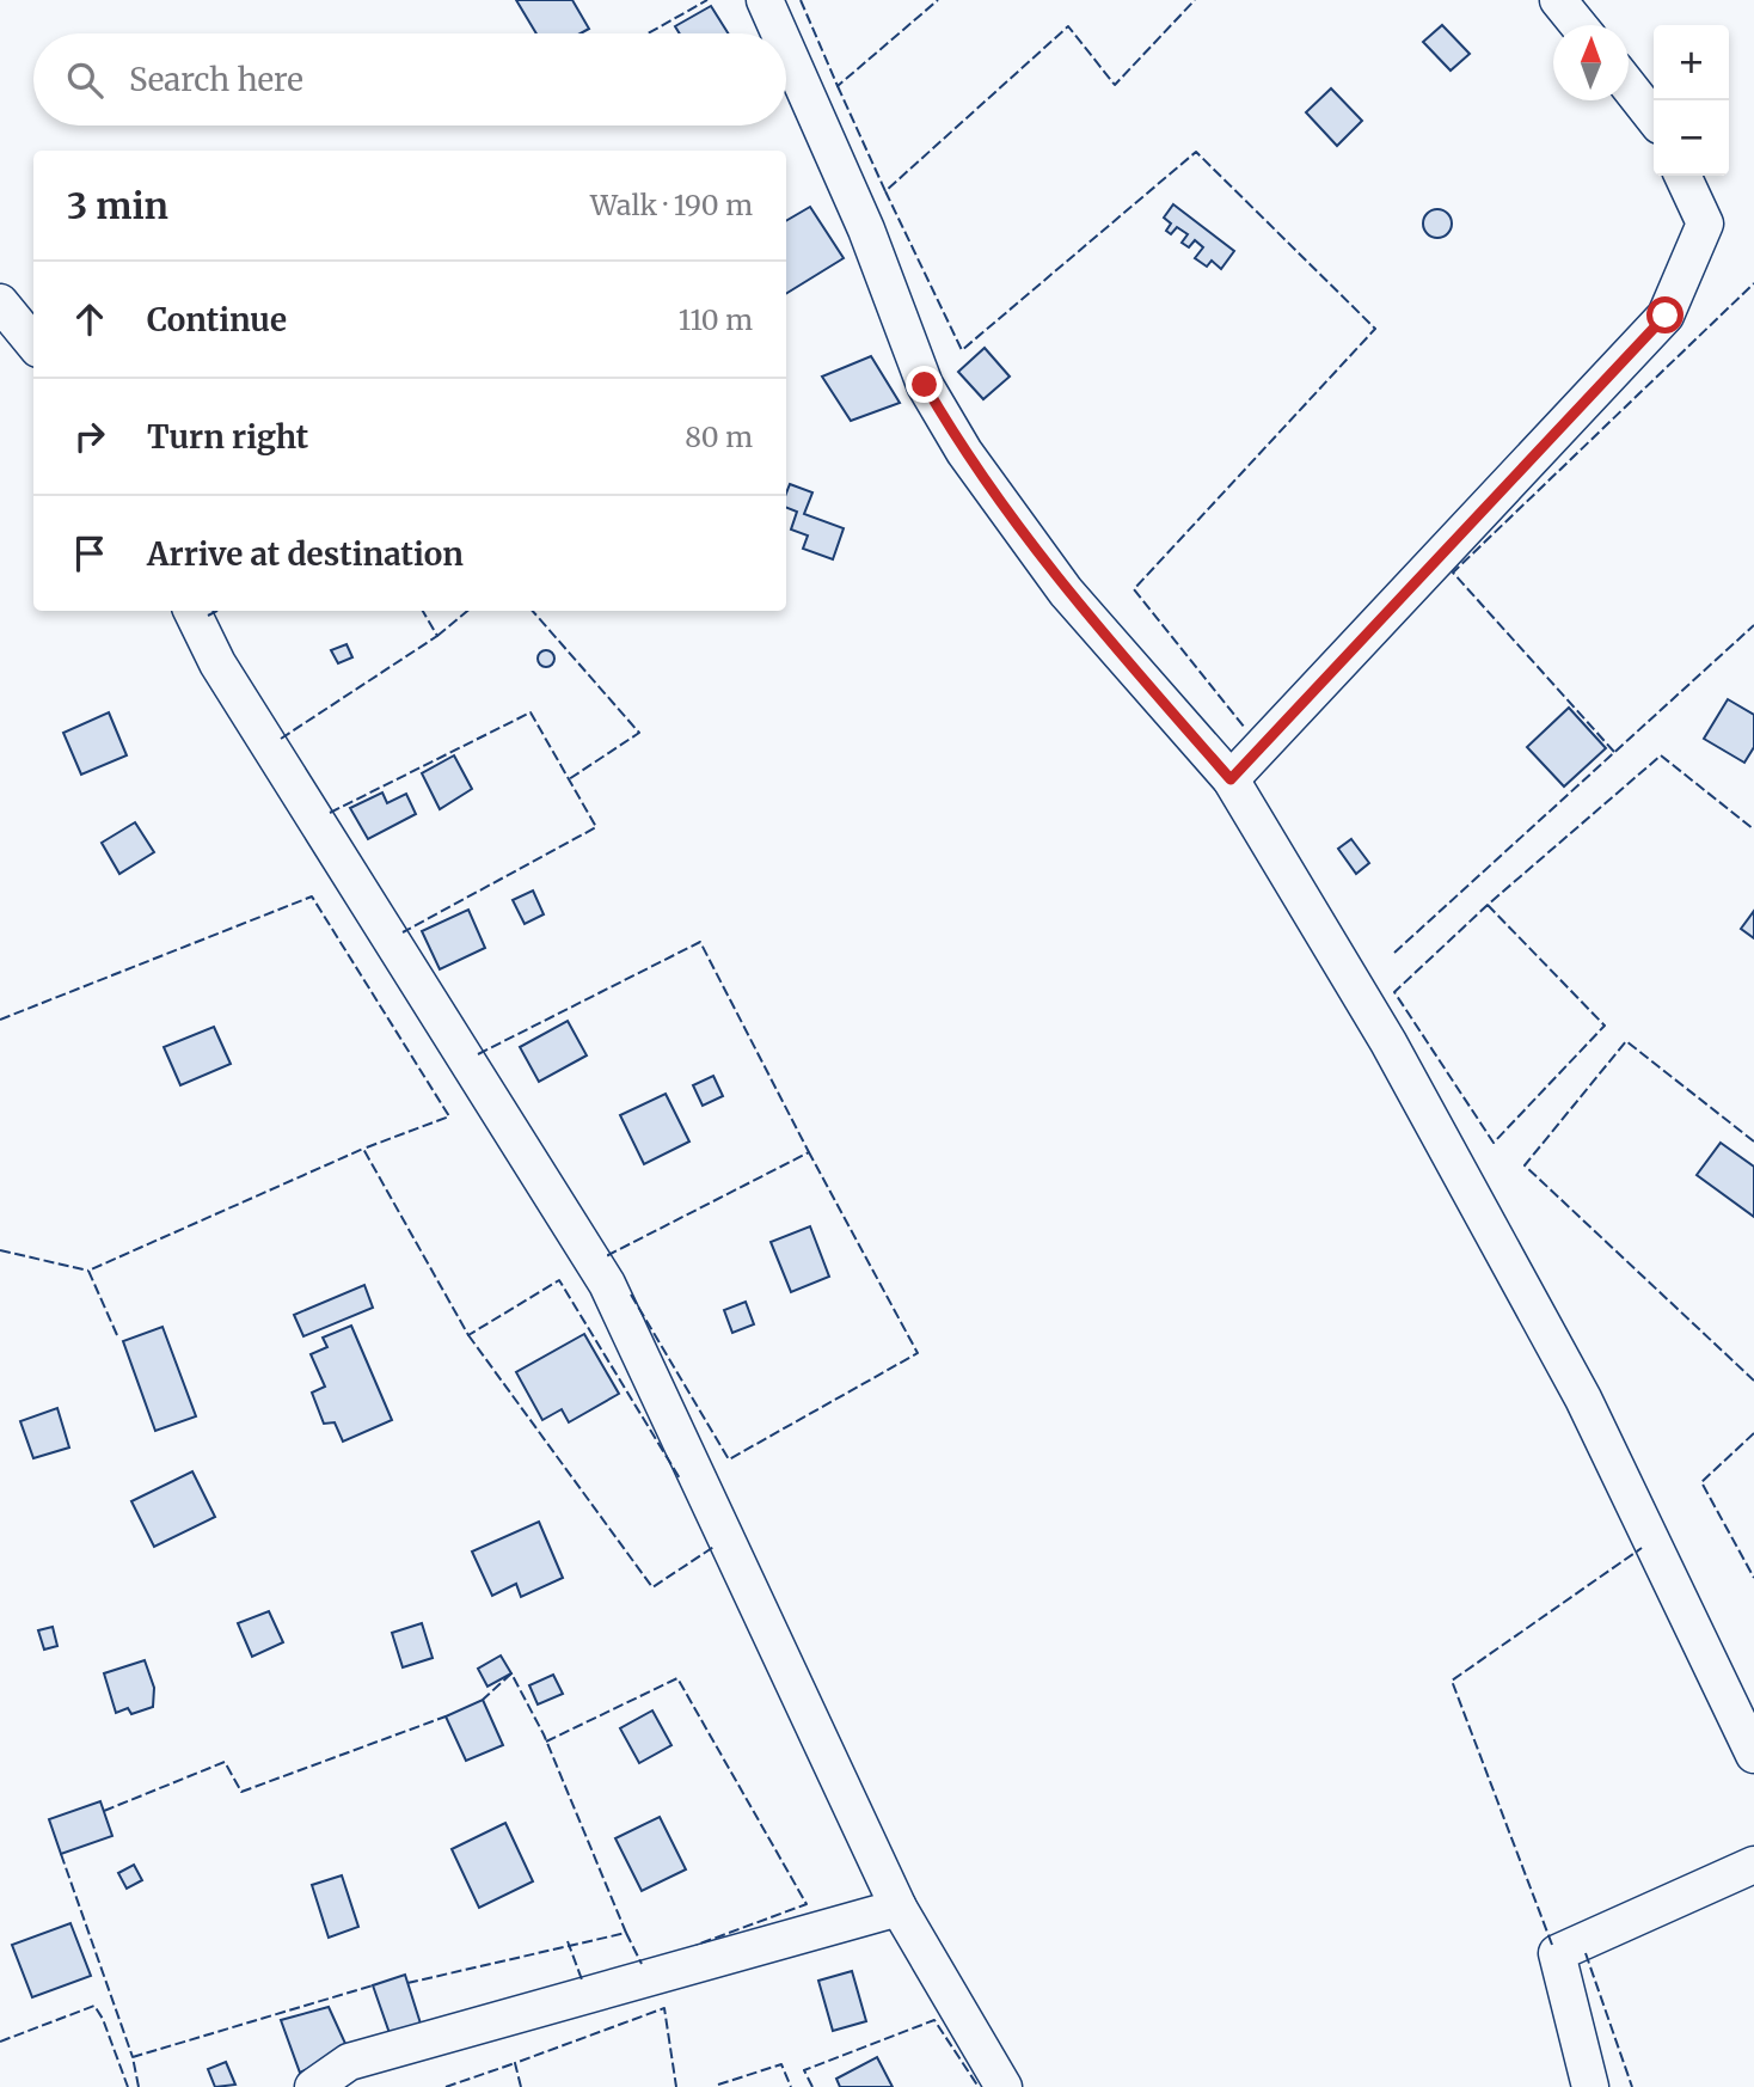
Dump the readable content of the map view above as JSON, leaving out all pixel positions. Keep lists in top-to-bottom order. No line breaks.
{"north":"top","page":{"map_buttons":["+","−"],"search":"Search here","heading":["3 min","Walk · 190 m"],"list":[["Continue","110 m"],["Turn right","80 m"],"Arrive at destination"]}}
